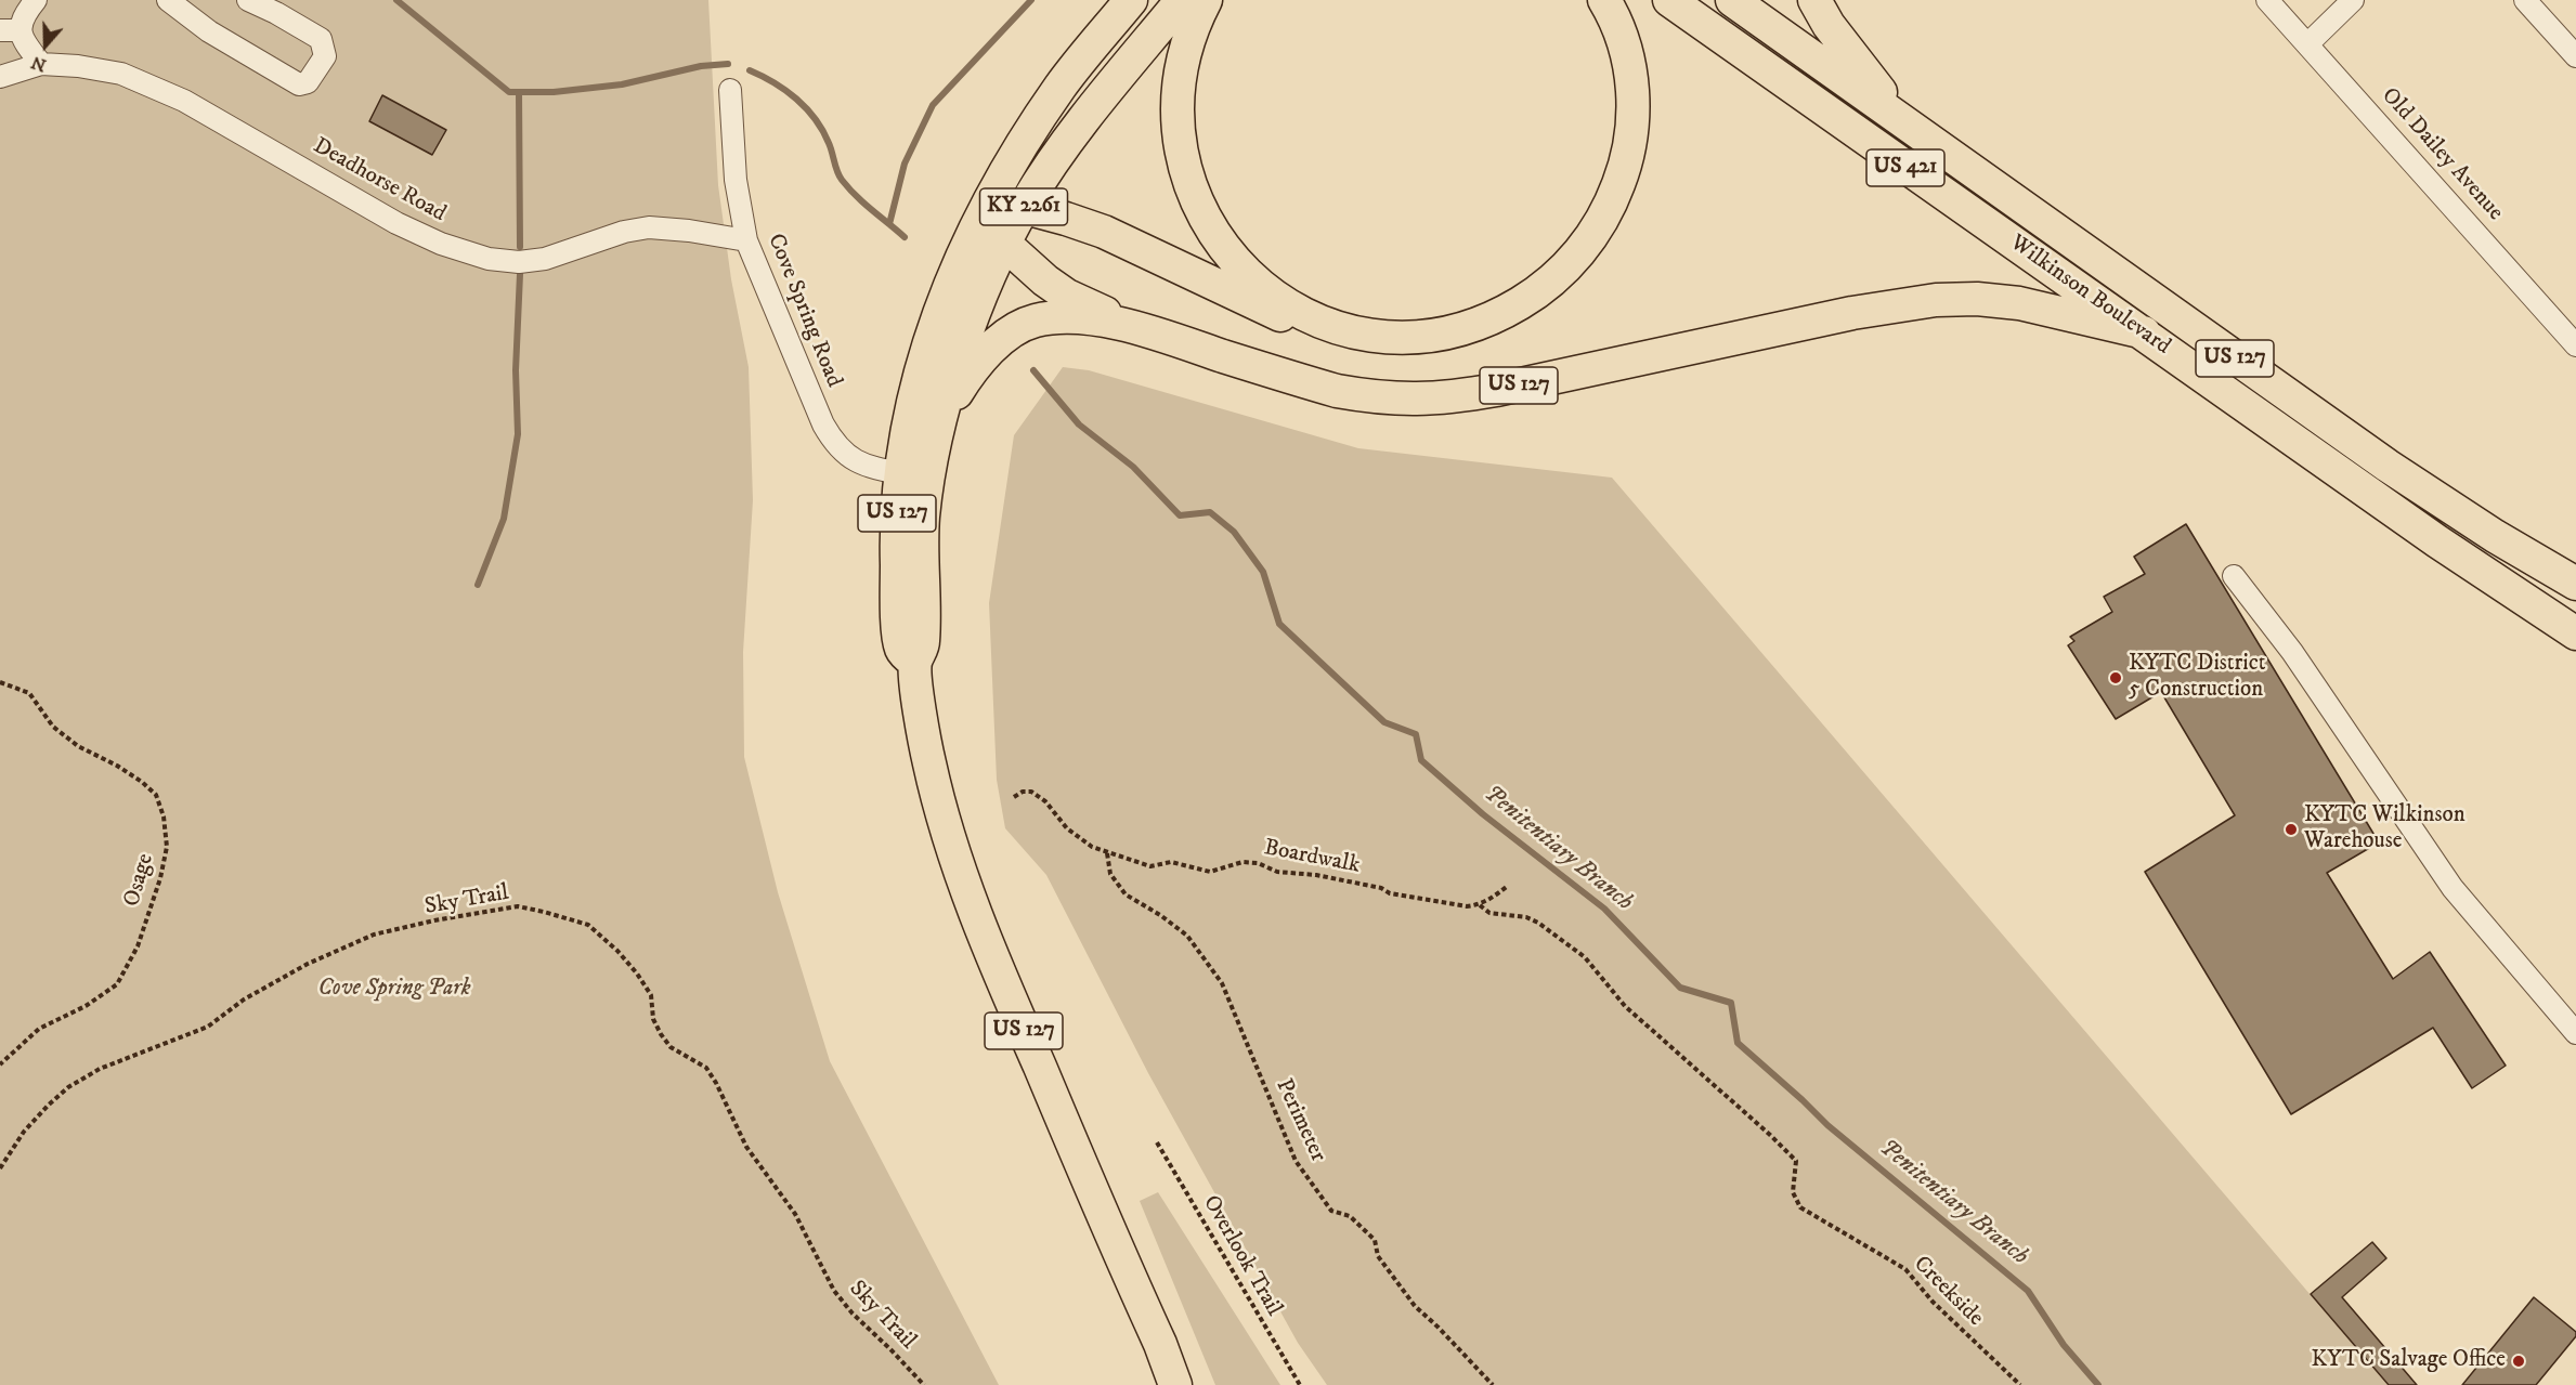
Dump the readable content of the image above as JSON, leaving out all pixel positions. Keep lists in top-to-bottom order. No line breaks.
{"streets":{"highway":["US 421","KY 2261","Wilkinson Boulevard","US 127"],"street":["Old Dailey Avenue","Deadhorse Road","Cove Spring Road"],"path":["Boardwalk","Osage","Sky Trail","Perimeter","Overlook Trail","Creekside"]},"crossings":[["Deadhorse Road","Cove Spring Road"],["KY 2261","US 127"],["Wilkinson Boulevard","US 127"],["Cove Spring Road","US 127"],["Boardwalk","Perimeter"],["Boardwalk","Creekside"]],"water":["Penitentiary Branch"],"parks":["Cove Spring Park"],"places":["KYTC District 5 Construction","KYTC Wilkinson Warehouse","KYTC Salvage Office"],"north":"bottom"}
